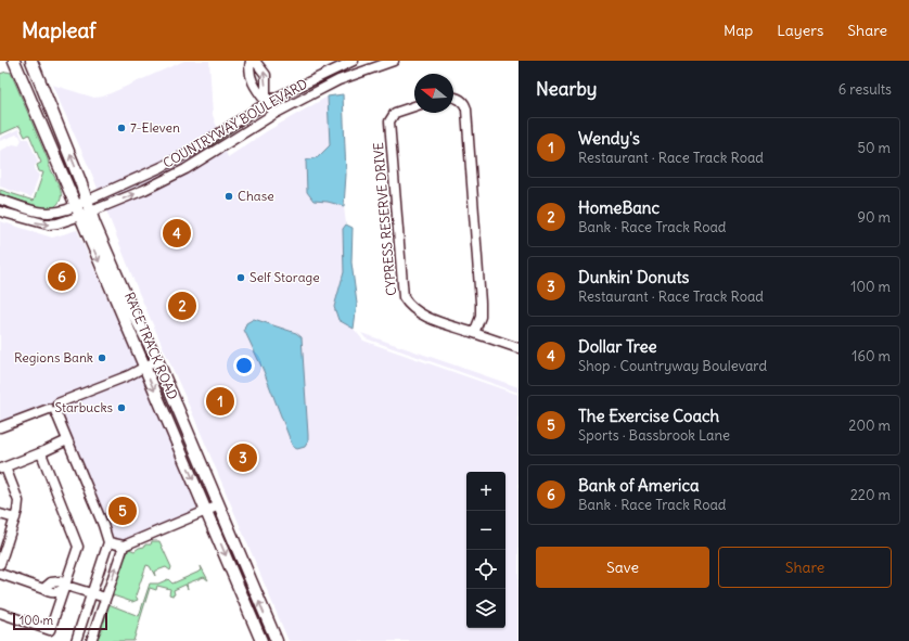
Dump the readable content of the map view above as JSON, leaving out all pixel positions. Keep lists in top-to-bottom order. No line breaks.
{"streets":{"main road":["RACE TRACK ROAD"],"street":["COUNTRYWAY BOULEVARD","CYPRESS RESERVE DRIVE"]},"crossings":[["COUNTRYWAY BOULEVARD","RACE TRACK ROAD"]],"places":["7-Eleven","Chase","Self Storage","Regions Bank","Starbucks"],"scale_bar":"100 m","north":"left","page":{"header":"Mapleaf","nav":["Map","Layers","Share"],"heading":["Nearby","6 results"],"list":[{"mark":"1","name":"Wendy's","note":"Restaurant · Race Track Road","value":"50 m"},{"mark":"2","name":"HomeBanc","note":"Bank · Race Track Road","value":"90 m"},{"mark":"3","name":"Dunkin' Donuts","note":"Restaurant · Race Track Road","value":"100 m"},{"mark":"4","name":"Dollar Tree","note":"Shop · Countryway Boulevard","value":"160 m"},{"mark":"5","name":"The Exercise Coach","note":"Sports · Bassbrook Lane","value":"200 m"},{"mark":"6","name":"Bank of America","note":"Bank · Race Track Road","value":"220 m"}],"pins":["4","6","2","1","3","5"],"map_buttons":["+","−"],"buttons":["Save","Share"],"scale":"100 m"}}
